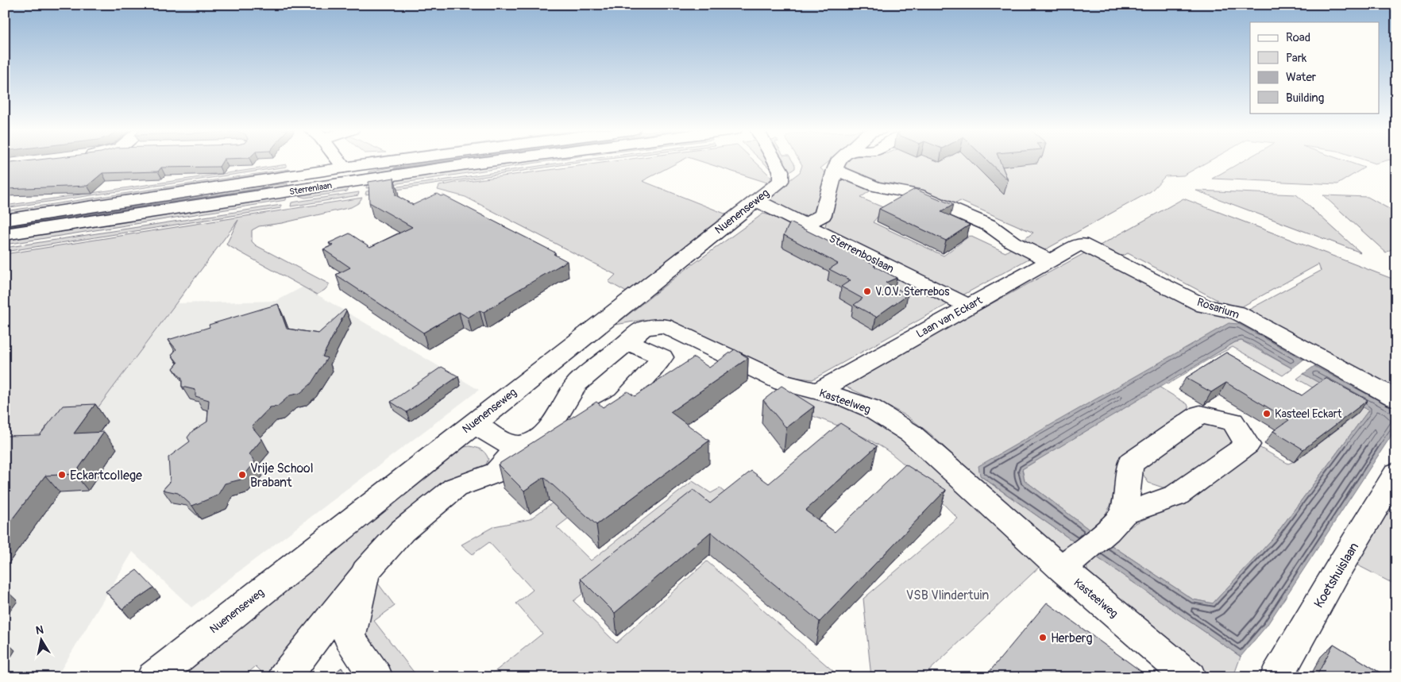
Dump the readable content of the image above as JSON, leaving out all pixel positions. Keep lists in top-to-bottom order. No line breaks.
{"streets":{"street":["Sterrenlaan","Nuenenseweg","Sterrenboslaan","Rosarium","Laan van Eckart","Kasteelweg","Koetshuislaan"]},"crossings":[["Nuenenseweg","Sterrenboslaan"],["Sterrenboslaan","Laan van Eckart"],["Rosarium","Laan van Eckart"],["Laan van Eckart","Kasteelweg"]],"parks":["VSB Vlindertuin"],"places":["V.O.V. Sterrebos","Kasteel Eckart","Eckartcollege","Vrije School Brabant","Herberg"],"legend":["Road","Park","Water","Building"],"north":"top"}
